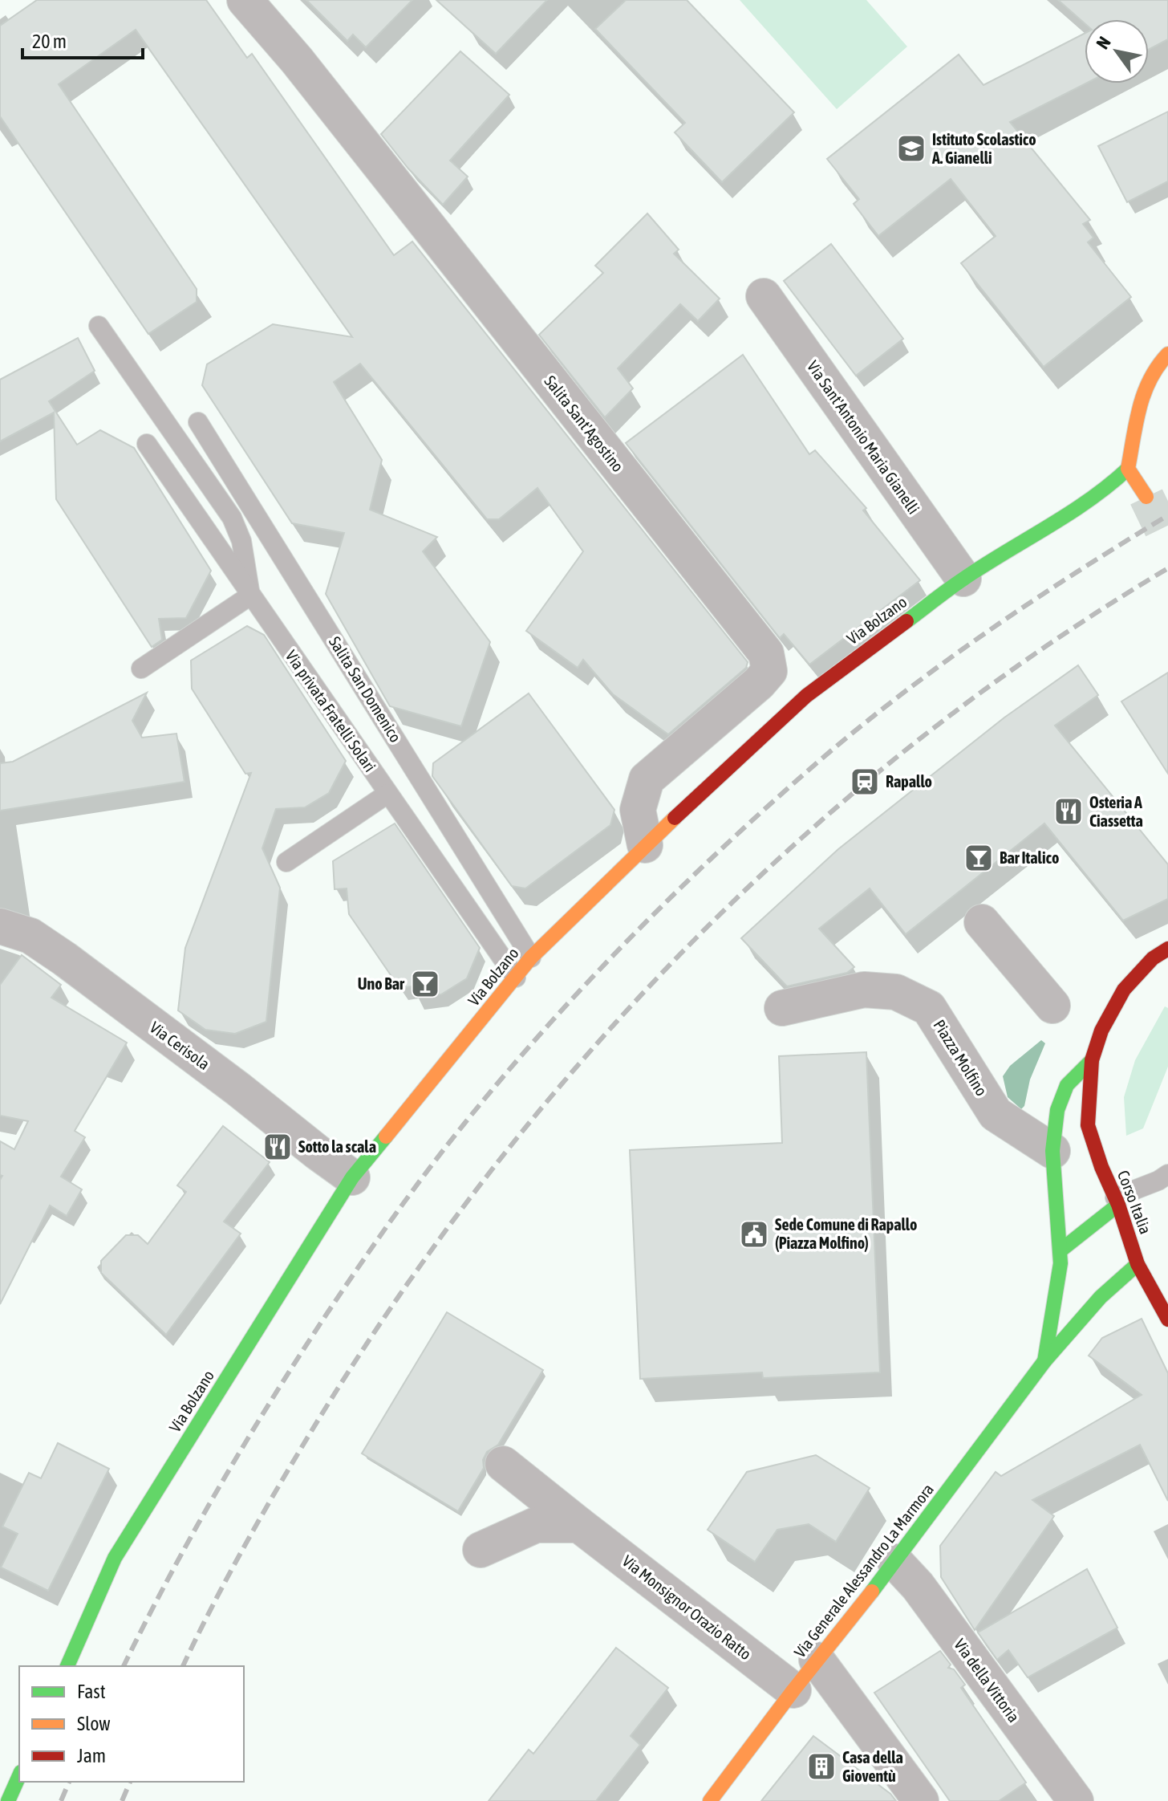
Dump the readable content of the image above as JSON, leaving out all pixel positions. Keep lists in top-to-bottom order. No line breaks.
{"streets":{"street":["Salita Sant'Agostino","Via Sant'Antonio Maria Gianelli","Via Bolzano","Via Cerisola","Piazza Molfino","Corso Italia","Via Generale Alessandro La Marmora","Via Monsignor Orazio Ratto","Via della Vittoria"],"lane":["Salita San Domenico","Via privata Fratelli Solari"]},"crossings":[["Salita Sant'Agostino","Via Bolzano"],["Via Sant'Antonio Maria Gianelli","Via Bolzano"],["Via Bolzano","Salita San Domenico"],["Via Bolzano","Via privata Fratelli Solari"],["Via Bolzano","Via Cerisola"],["Piazza Molfino","Via Generale Alessandro La Marmora"],["Corso Italia","Via Generale Alessandro La Marmora"],["Via Generale Alessandro La Marmora","Via Monsignor Orazio Ratto"],["Via Generale Alessandro La Marmora","Via della Vittoria"]],"places":{"school or university":["Istituto Scolastico A. Gianelli"],"station":["Rapallo"],"restaurant":["Osteria A Ciassetta","Sotto la scala"],"bar":["Bar Italico","Uno Bar"],"public building":["Sede Comune di Rapallo (Piazza Molfino)"],"building":["Casa della Gioventù"]},"legend":["Fast","Slow","Jam"],"scale_bar":"20 m","north":"top left"}
